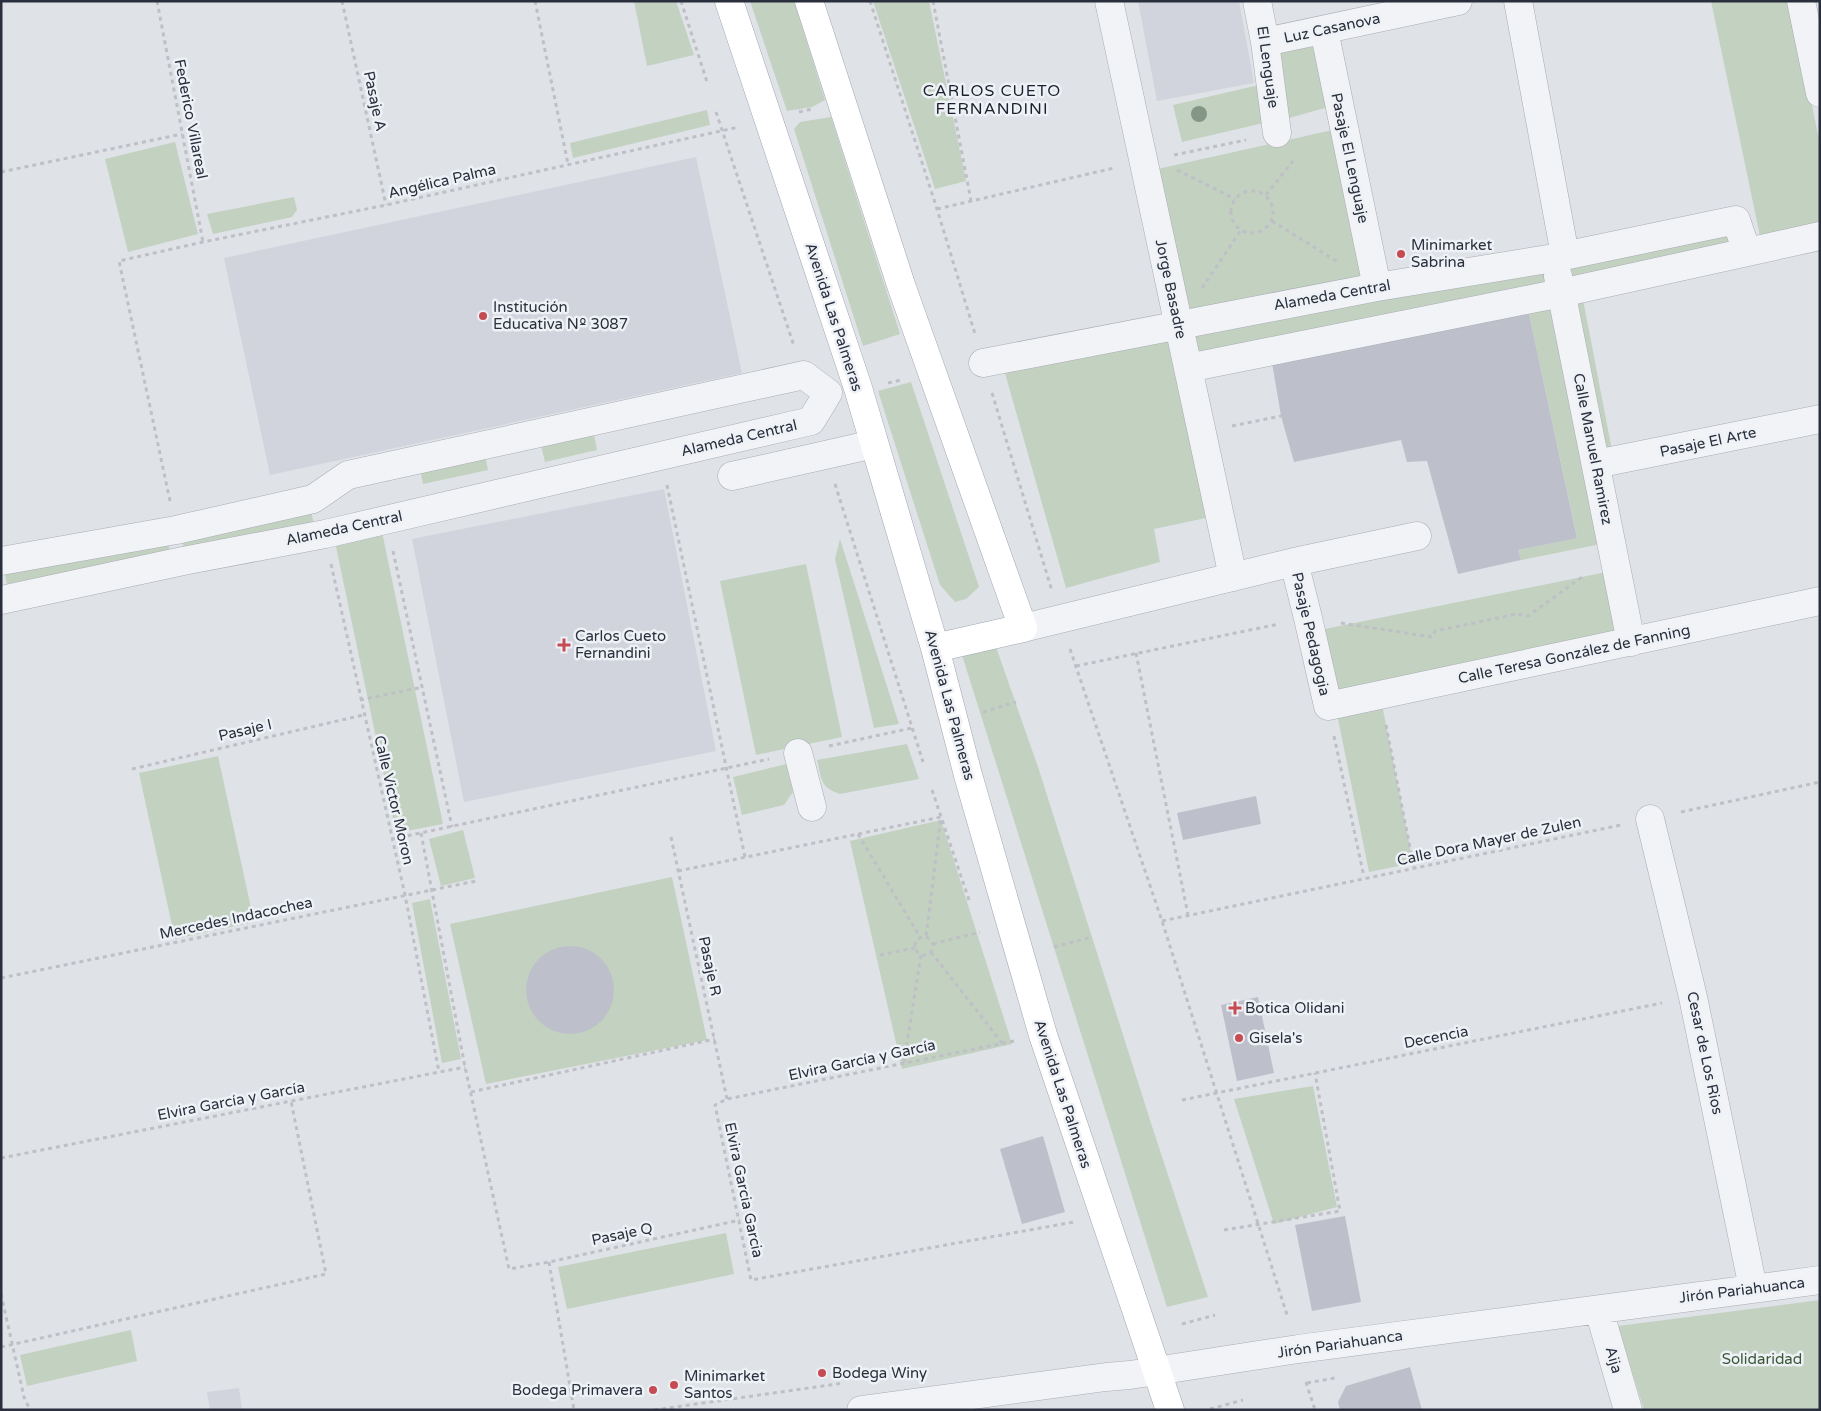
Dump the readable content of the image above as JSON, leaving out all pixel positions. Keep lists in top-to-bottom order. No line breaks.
{"streets":{"main road":["Avenida Las Palmeras"],"street":["Luz Casanova","El Lenguaje","Pasaje El Lenguaje","Jorge Basadre","Alameda Central","Pasaje El Arte","Calle Manuel Ramirez","Pasaje Pedagogia","Calle Teresa González de Fanning","Cesar de Los Rios","Jirón Pariahuanca","Aija"],"path":["Pasaje A","Federico Villareal","Angélica Palma","Pasaje I","Calle Victor Moron","Calle Dora Mayer de Zulen","Mercedes Indacochea","Pasaje R","Decencia","Elvira García y García","Elvira Garcia Garcia","Pasaje Q"]},"crossings":[["Luz Casanova","El Lenguaje"],["Luz Casanova","Pasaje El Lenguaje"],["Pasaje A","Angélica Palma"],["Federico Villareal","Angélica Palma"],["Pasaje El Lenguaje","Alameda Central"],["Angélica Palma","Avenida Las Palmeras"],["Jorge Basadre","Alameda Central"],["Alameda Central","Calle Manuel Ramirez"],["Alameda Central","Calle Victor Moron"],["Avenida Las Palmeras","Jirón Pariahuanca"],["Pasaje El Arte","Calle Manuel Ramirez"],["Calle Manuel Ramirez","Calle Teresa González de Fanning"],["Pasaje Pedagogia","Calle Teresa González de Fanning"],["Pasaje I","Calle Victor Moron"],["Calle Victor Moron","Mercedes Indacochea"],["Calle Victor Moron","Elvira García y García"],["Calle Victor Moron","Pasaje Q"],["Calle Dora Mayer de Zulen","Cesar de Los Rios"],["Pasaje R","Elvira García y García"],["Decencia","Cesar de Los Rios"],["Cesar de Los Rios","Jirón Pariahuanca"],["Elvira García y García","Elvira Garcia Garcia"],["Elvira Garcia Garcia","Pasaje Q"],["Jirón Pariahuanca","Aija"]],"districts":["CARLOS CUETO FERNANDINI"],"parks":["Solidaridad"],"places":{"other":["Minimarket Sabrina","Institución Educativa Nº 3087","Gisela's","Bodega Winy","Minimarket Santos","Bodega Primavera"],"health":["Carlos Cueto Fernandini","Botica Olidani"]}}
